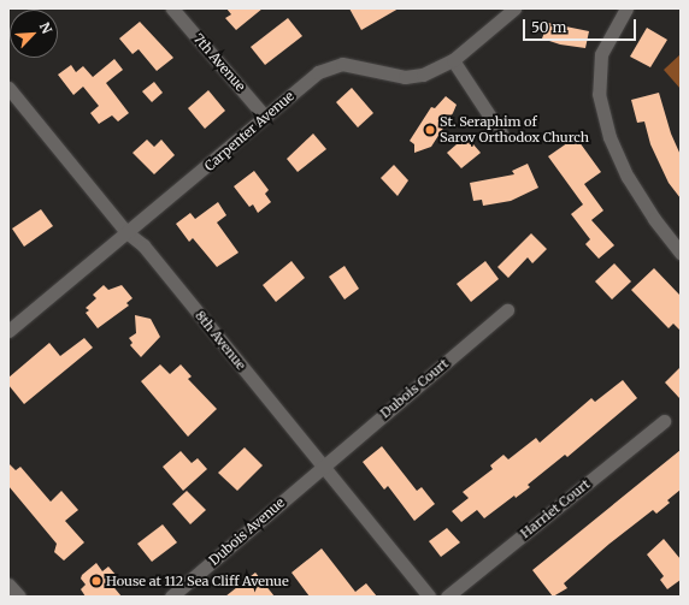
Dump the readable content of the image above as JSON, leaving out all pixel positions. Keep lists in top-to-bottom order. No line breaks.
{"streets":{"street":["7th Avenue","Carpenter Avenue","8th Avenue","Dubois Court","Harriet Court","Dubois Avenue"]},"crossings":[["7th Avenue","Carpenter Avenue"],["Carpenter Avenue","8th Avenue"],["8th Avenue","Dubois Court"],["8th Avenue","Dubois Avenue"],["Dubois Court","Dubois Avenue"]],"places":["St. Seraphim of Sarov Orthodox Church","House at 112 Sea Cliff Avenue"],"scale_bar":"50 m","north":"top right"}
